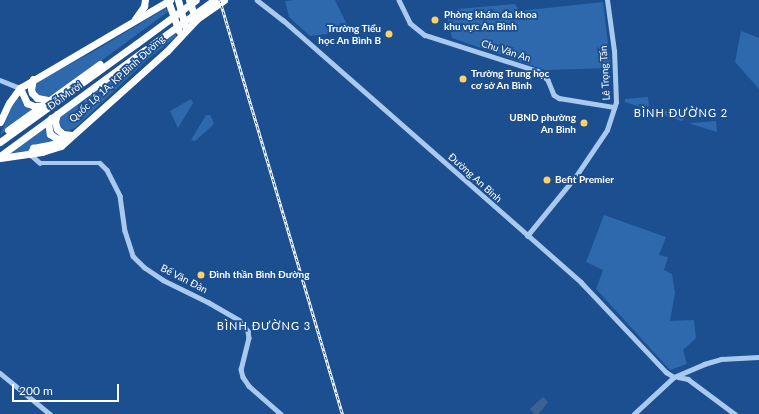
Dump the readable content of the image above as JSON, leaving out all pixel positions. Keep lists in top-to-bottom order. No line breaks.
{"streets":{"highway":["Đỗ Mười"],"street":["Chu Văn An","Lê Trọng Tấn","Đường An Bình","Bế Văn Đàn"]},"crossings":[["Chu Văn An","Lê Trọng Tấn"],["Lê Trọng Tấn","Đường An Bình"]],"districts":["BÌNH ĐƯỜNG 2","BÌNH ĐƯỜNG 3"],"places":["Phòng khám đa khoa khu vực An Bình","Trường Tiểu học An Bình B","Trường Trung học cơ sở An Bình","UBND phường An Bình","Befit Premier","Đình thần Bình Đường"],"scale_bar":"200 m"}
